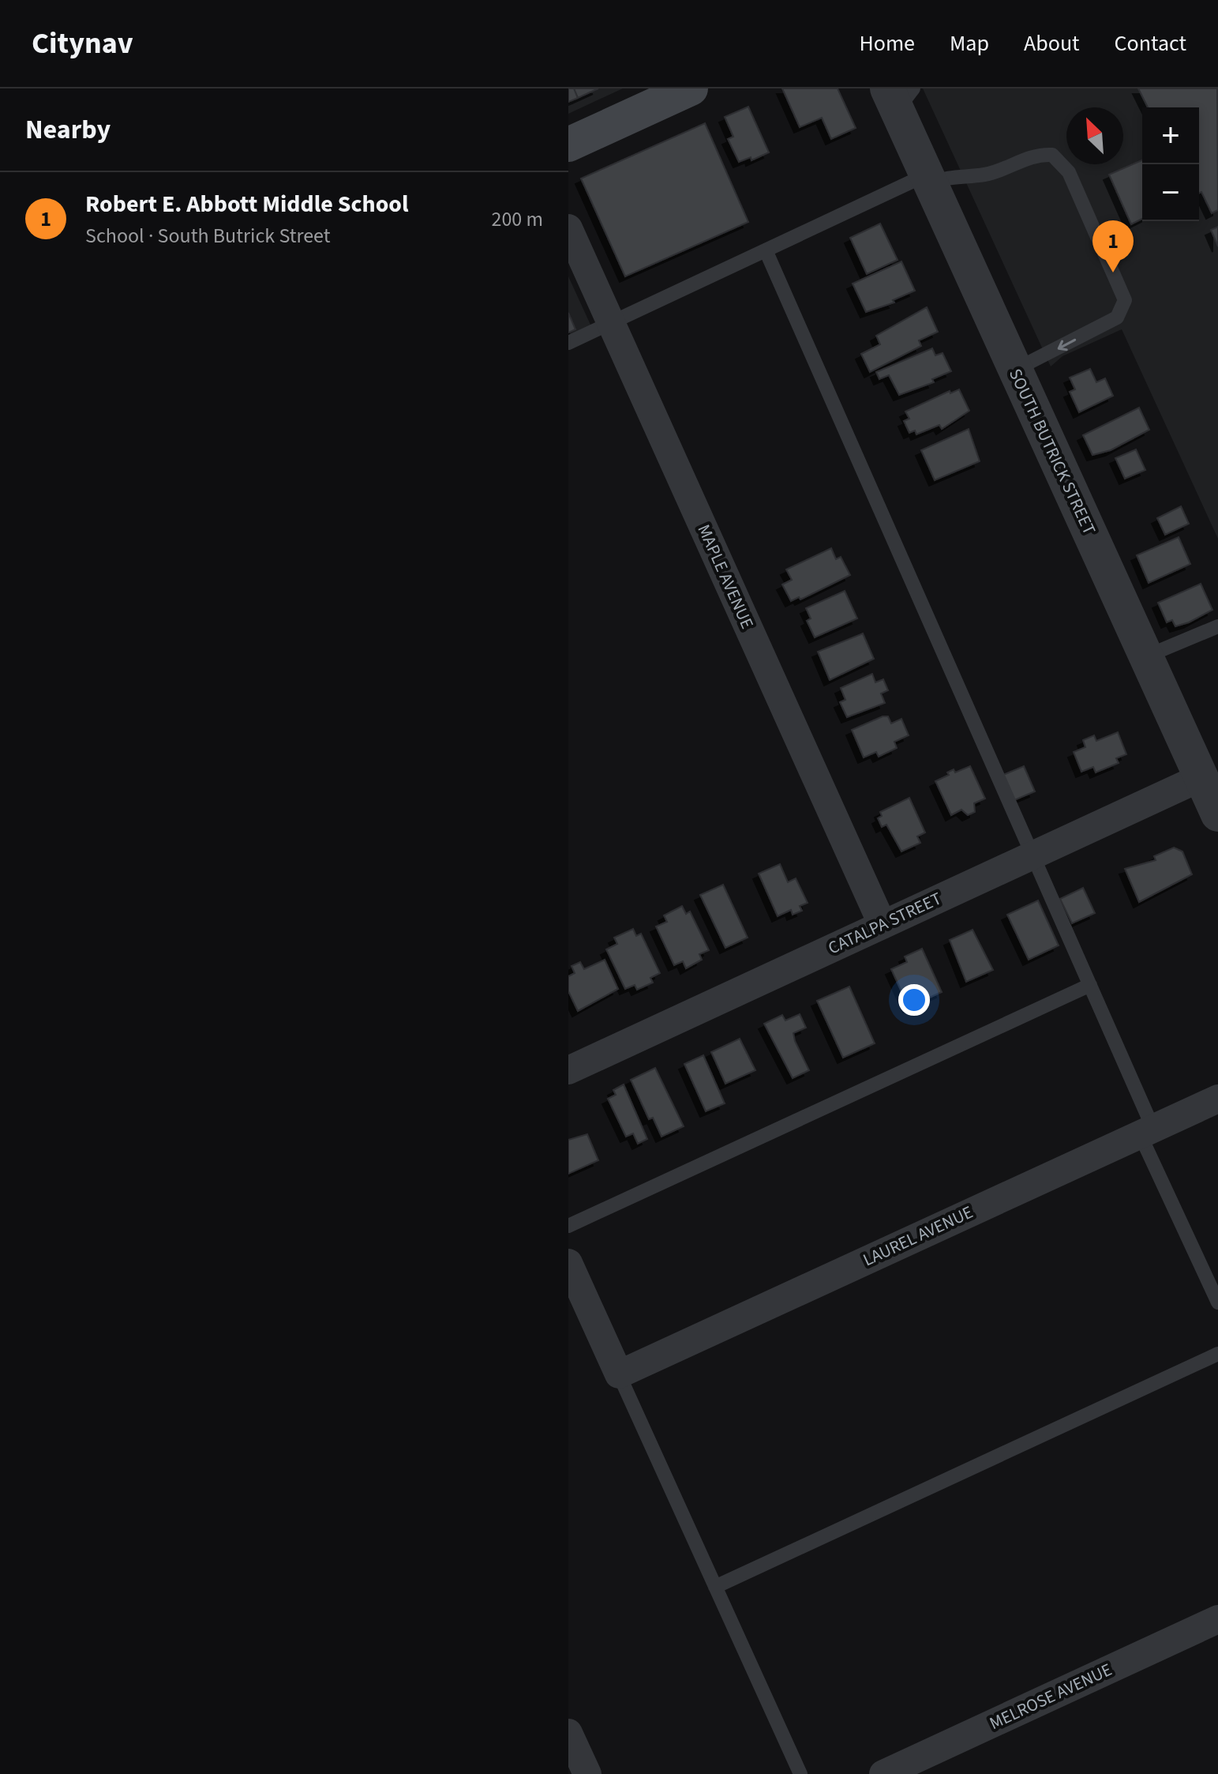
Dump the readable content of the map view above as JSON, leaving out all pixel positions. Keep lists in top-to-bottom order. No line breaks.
{"streets":{"street":["SOUTH BUTRICK STREET","MAPLE AVENUE","CATALPA STREET","LAUREL AVENUE","MELROSE AVENUE"]},"crossings":[["SOUTH BUTRICK STREET","CATALPA STREET"],["MAPLE AVENUE","CATALPA STREET"]],"north":"top left","page":{"header":"Citynav","nav":["Home","Map","About","Contact"],"heading":"Nearby","map_buttons":["+","−"],"list":[{"mark":"1","name":"Robert E. Abbott Middle School","note":"School · South Butrick Street","value":"200 m"}],"pins":"1"}}
